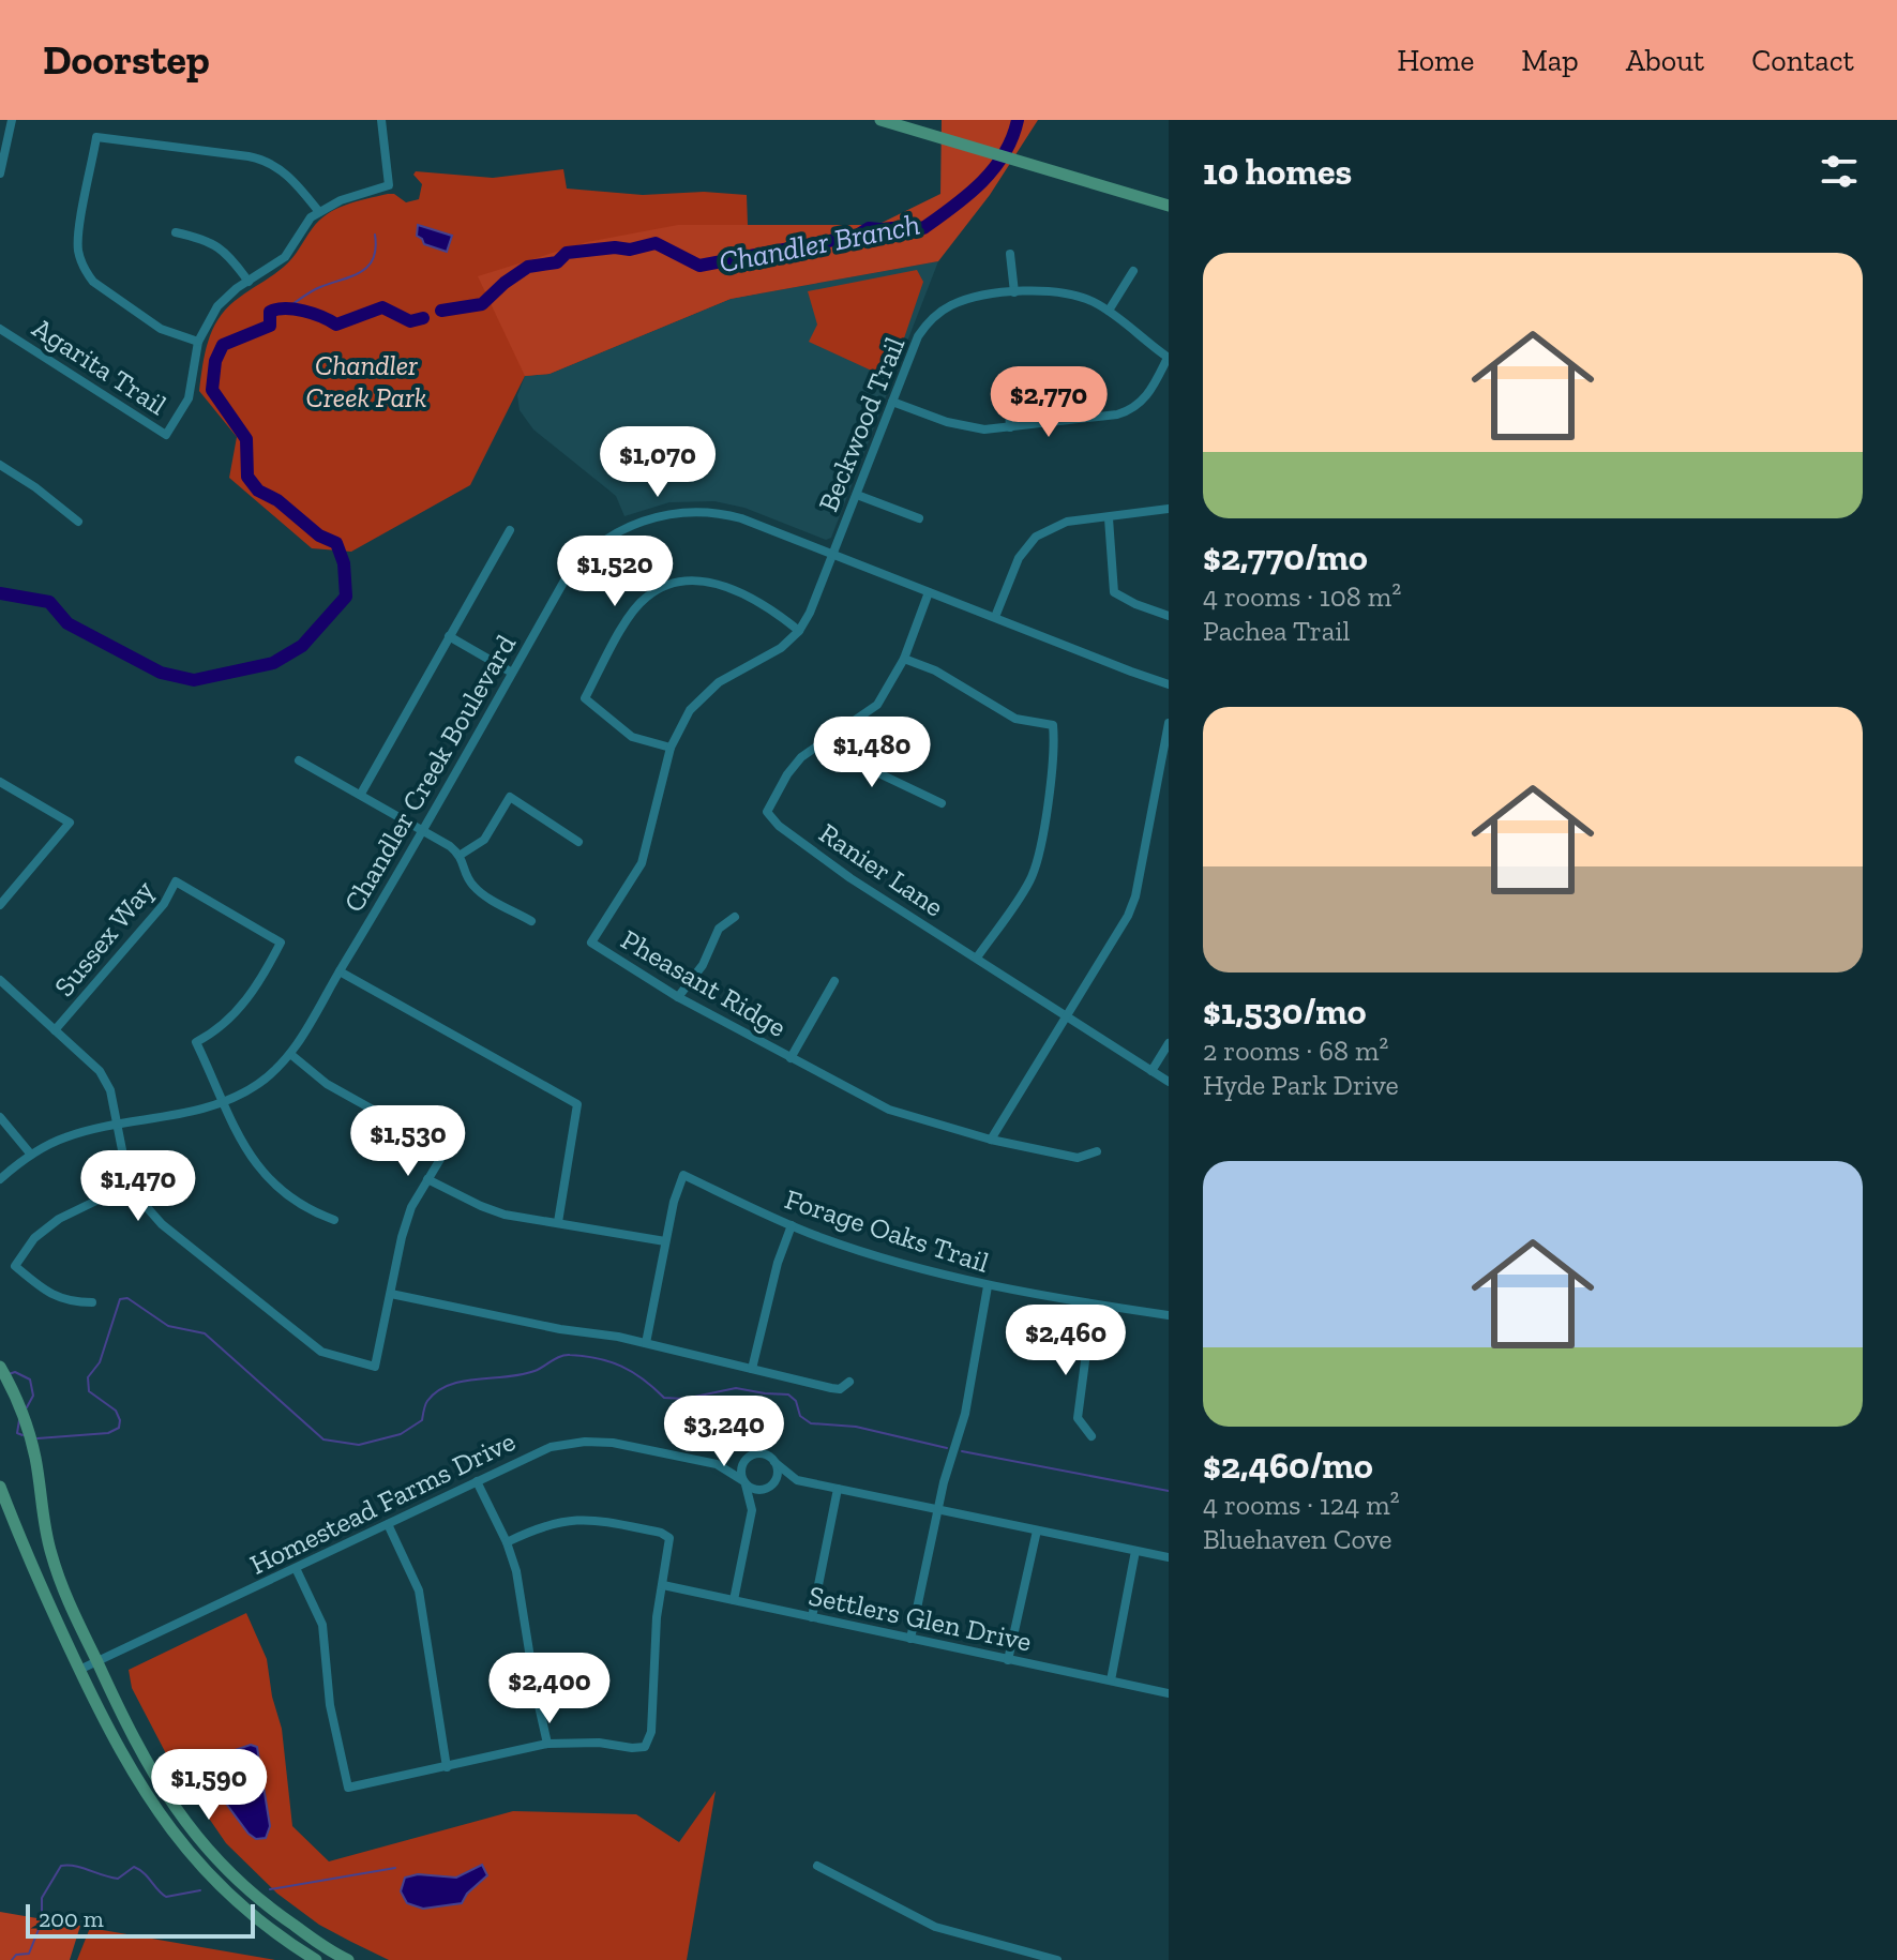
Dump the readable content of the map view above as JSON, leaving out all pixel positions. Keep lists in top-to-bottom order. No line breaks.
{"streets":{"street":["Agarita Trail","Beckwood Trail","Chandler Creek Boulevard","Ranier Lane","Sussex Way","Pheasant Ridge","Forage Oaks Trail","Homestead Farms Drive","Settlers Glen Drive"]},"crossings":[["Beckwood Trail","Chandler Creek Boulevard"],["Beckwood Trail","Pheasant Ridge"],["Chandler Creek Boulevard","Ranier Lane"],["Chandler Creek Boulevard","Sussex Way"],["Chandler Creek Boulevard","Pheasant Ridge"]],"water":["Chandler Branch"],"parks":["Chandler Creek Park"],"scale_bar":"200 m","page":{"header":"Doorstep","nav":["Home","Map","About","Contact"],"heading":"10 homes","list":[{"name":"$2,770/mo","note":"4 rooms · 108 m² · Pachea Trail"},{"name":"$1,530/mo","note":"2 rooms · 68 m² · Hyde Park Drive"},{"name":"$2,460/mo","note":"4 rooms · 124 m² · Bluehaven Cove"}],"price":["$2,770","$1,070","$1,520","$1,480","$1,530","$1,470","$2,460","$3,240","$2,400","$1,590"],"scale":"200 m"}}
